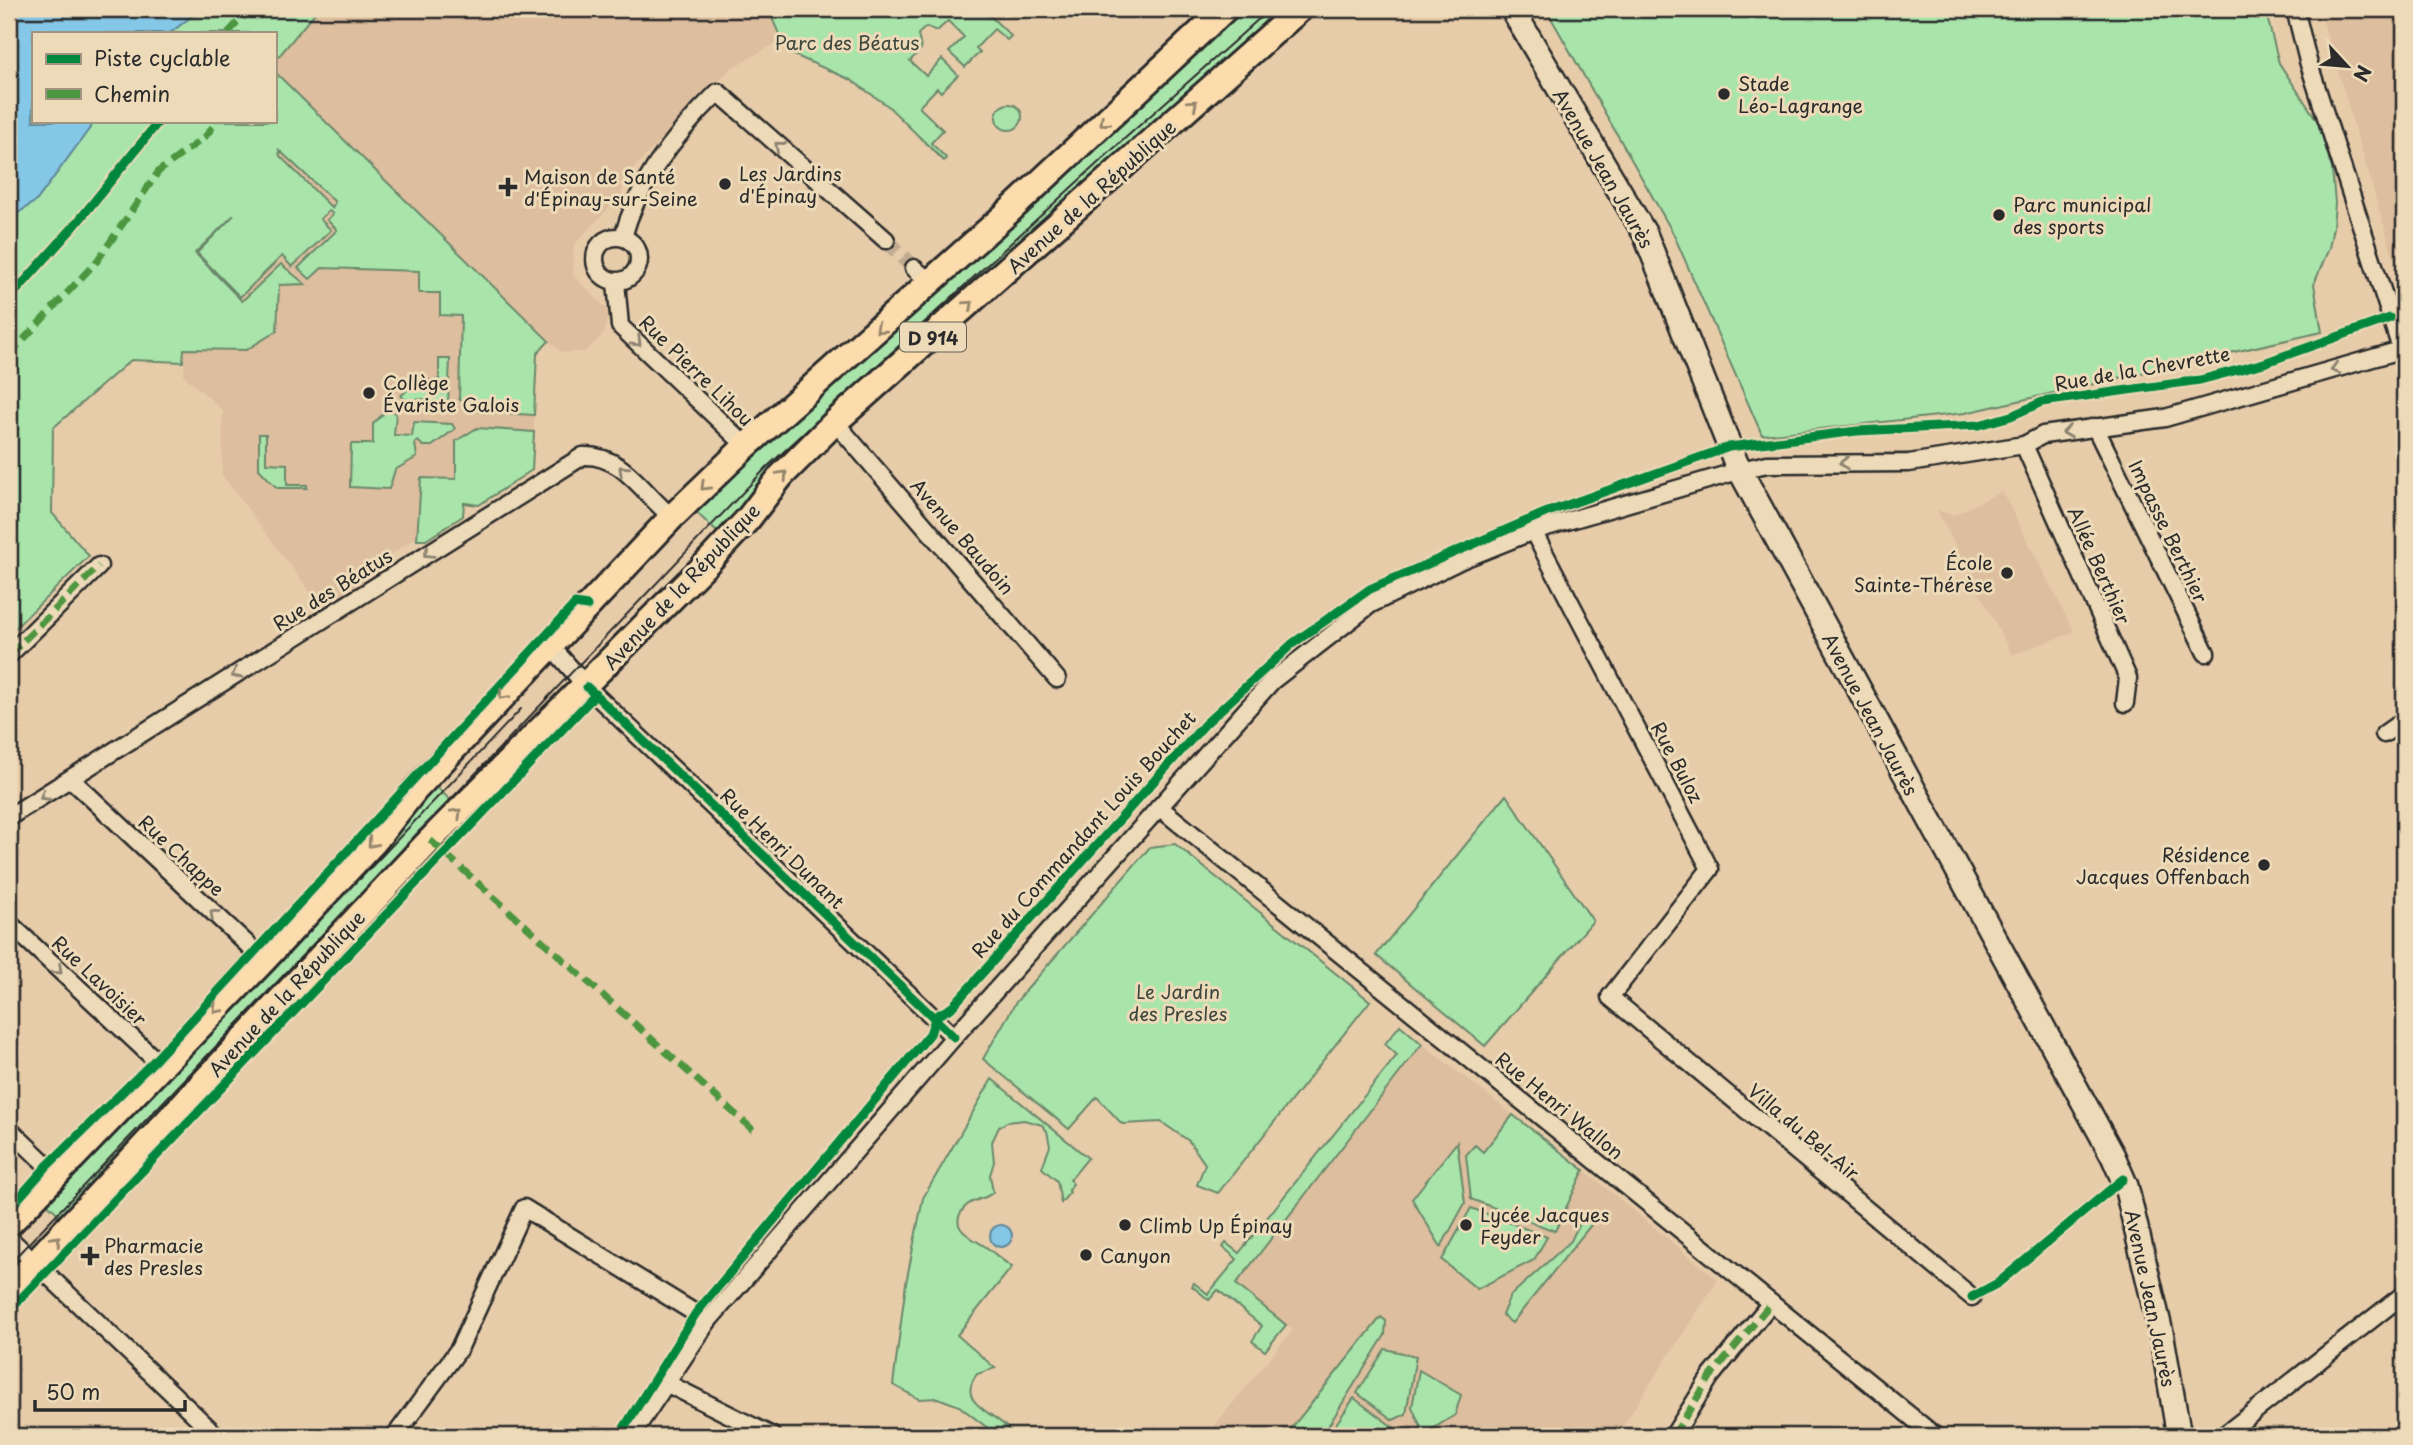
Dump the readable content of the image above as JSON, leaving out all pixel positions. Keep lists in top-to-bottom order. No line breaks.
{"streets":{"main road":["Avenue de la République","D 914"],"street":["Avenue Jean Jaurès","Rue Pierre Lihou","Impasse Berthier","Avenue Baudoin","Allée Berthier","Rue des Béatus","Rue Buloz","Rue du Commandant Louis Bouchet","Rue Henri Dunant","Rue Chappe","Rue Lavoisier","Rue Henri Wallon","Villa du Bel-Air"],"cycle path":["Rue de la Chevrette"]},"crossings":[["Avenue Jean Jaurès","Rue du Commandant Louis Bouchet"],["Avenue de la République","Rue Pierre Lihou"],["Avenue de la République","Avenue Baudoin"],["Avenue de la République","Rue des Béatus"],["Avenue de la République","Rue Henri Dunant"],["Avenue de la République","Rue Chappe"],["Avenue de la République","Rue Lavoisier"],["Rue des Béatus","Rue Chappe"],["Rue Buloz","Rue du Commandant Louis Bouchet"],["Rue Buloz","Villa du Bel-Air"],["Rue du Commandant Louis Bouchet","Rue Henri Dunant"],["Rue du Commandant Louis Bouchet","Rue Henri Wallon"]],"one_way":["Rue Pierre Lihou","Rue des Béatus","Rue Chappe","Rue Lavoisier"],"parks":["Parc des Béatus","Le Jardin des Presles"],"places":{"other":["Stade Léo-Lagrange","Les Jardins d'Épinay","Parc municipal des sports","Collège Évariste Galois","École Sainte-Thérèse","Résidence Jacques Offenbach","Climb Up Épinay","Lycée Jacques Feyder","Canyon"],"health":["Maison de Santé d'Épinay-sur-Seine","Pharmacie des Presles"]},"legend":["Piste cyclable","Chemin"],"scale_bar":"50 m","north":"bottom right"}
